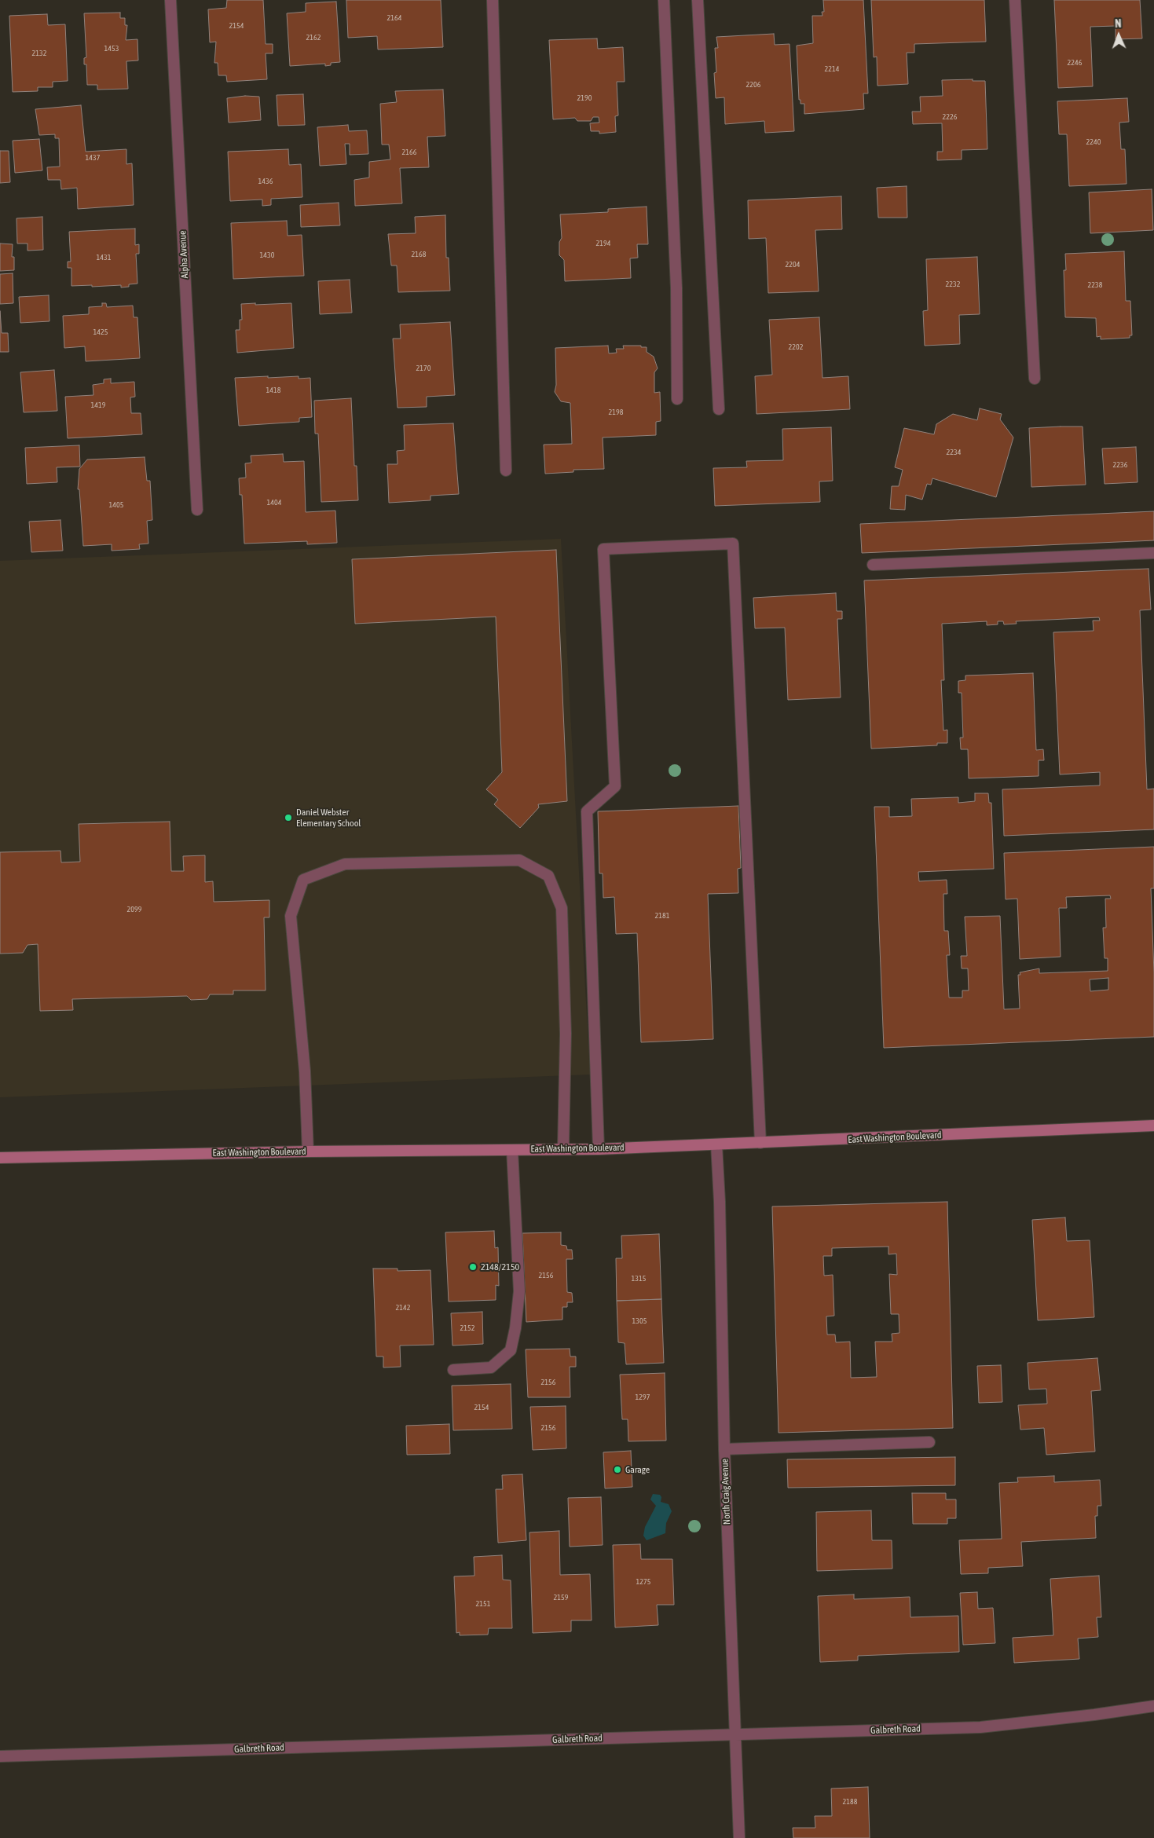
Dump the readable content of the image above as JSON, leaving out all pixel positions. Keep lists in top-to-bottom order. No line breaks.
{"streets":{"main road":["East Washington Boulevard"],"street":["Alpha Avenue","North Craig Avenue","Galbreth Road"]},"crossings":[["East Washington Boulevard","North Craig Avenue"],["North Craig Avenue","Galbreth Road"]],"places":["Daniel Webster Elementary School","2148/2150","Garage"],"house_numbers":["2164","2154","2162","1453","2132","2246","2214","2206","2190","2226","2240","2166","1437","1436","2194","2168","1430","1431","2204","2232","2238","1425","2202","2170","1418","1419","2198","2234","2236","1404","1405","2099","2181","2156","1315","2142","1305","2152","2156","1297","2154","2156","1275","2159","2151","2188"],"north":"top"}
